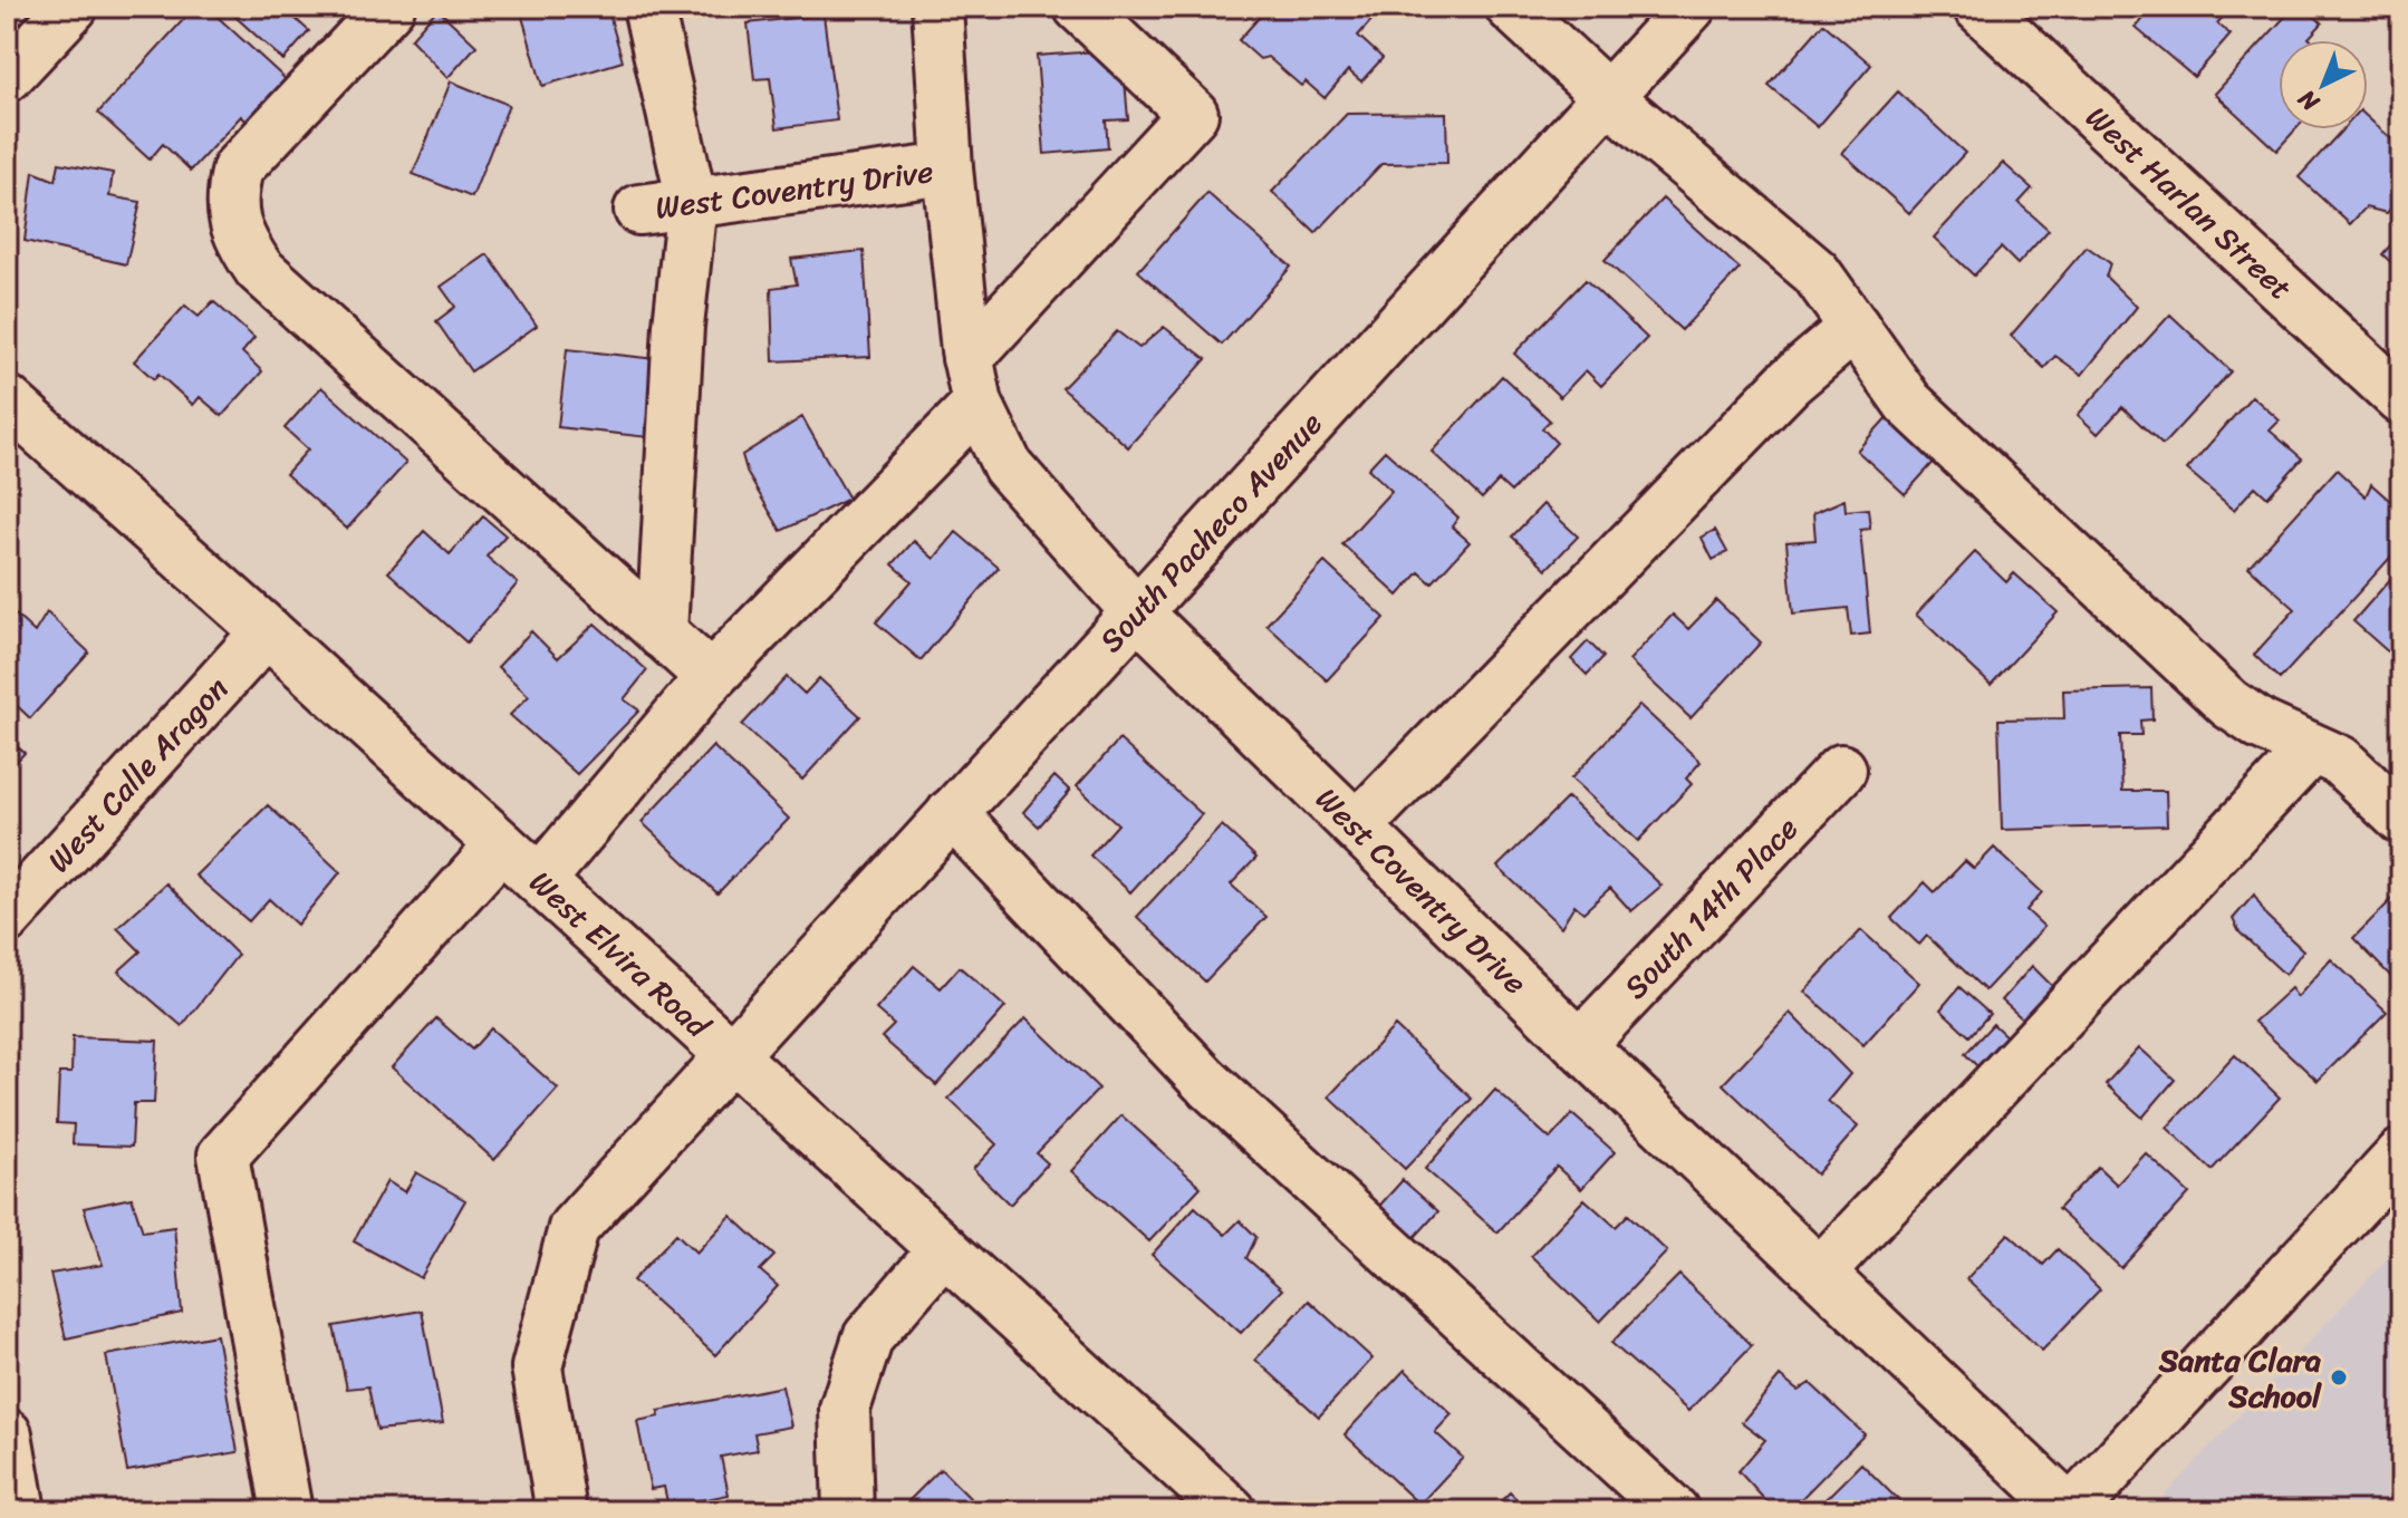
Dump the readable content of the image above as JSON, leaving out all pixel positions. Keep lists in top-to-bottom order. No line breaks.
{"streets":{"street":["West Coventry Drive","West Harlan Street","South Pacheco Avenue","West Calle Aragon","South 14th Place","West Elvira Road"]},"crossings":[["West Coventry Drive","South Pacheco Avenue"],["West Coventry Drive","South 14th Place"],["South Pacheco Avenue","West Elvira Road"],["West Calle Aragon","West Elvira Road"]],"places":["Santa Clara School"],"north":"bottom left"}
